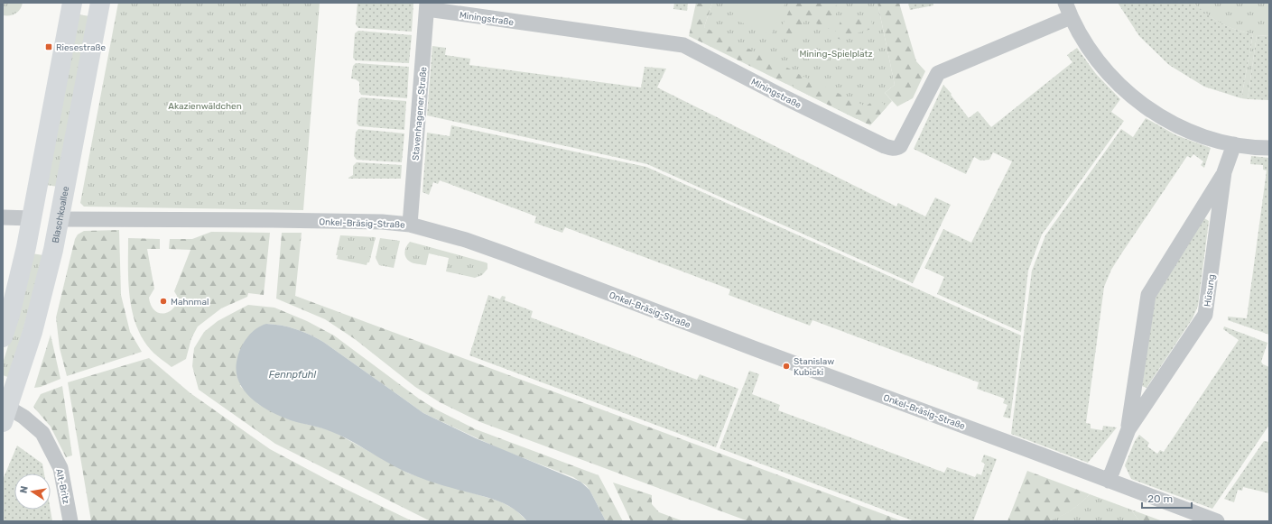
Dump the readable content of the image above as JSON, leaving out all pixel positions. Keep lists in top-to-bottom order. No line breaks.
{"streets":{"main road":["Blaschkoallee"],"street":["Miningstraße","Stavenhagener Straße","Onkel-Bräsig-Straße","Hüsung","Alt-Britz"]},"crossings":[["Miningstraße","Stavenhagener Straße"],["Stavenhagener Straße","Onkel-Bräsig-Straße"],["Blaschkoallee","Onkel-Bräsig-Straße"],["Blaschkoallee","Alt-Britz"],["Onkel-Bräsig-Straße","Hüsung"]],"water":["Fennpfuhl"],"parks":["Mining-Spielplatz","Akazienwäldchen"],"places":{"transit":["Riesestraße"],"other":["Mahnmal","Stanislaw Kubicki"]},"scale_bar":"20 m","north":"left"}
